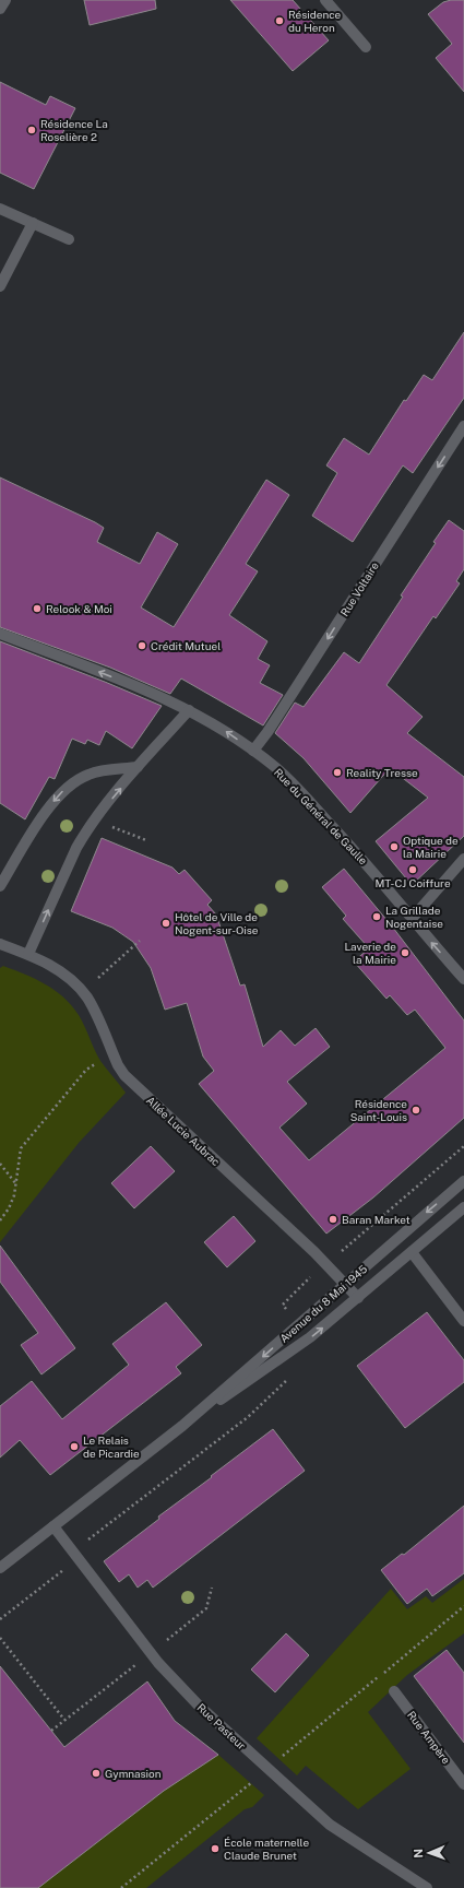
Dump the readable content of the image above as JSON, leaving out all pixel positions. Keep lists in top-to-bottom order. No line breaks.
{"streets":{"street":["Rue Voltaire","Rue du Général de Gaulle","Allée Lucie Aubrac","Avenue du 8 Mai 1945","Rue Pasteur","Rue Ampère"]},"crossings":[["Rue Voltaire","Rue du Général de Gaulle"],["Allée Lucie Aubrac","Avenue du 8 Mai 1945"],["Avenue du 8 Mai 1945","Rue Pasteur"]],"one_way":["Rue Voltaire","Rue du Général de Gaulle"],"places":["Résidence du Heron","Résidence La Roselière 2","Relook & Moi","Crédit Mutuel","Reality Tresse","Optique de la Mairie","MT-CJ Coiffure","La Grillade Nogentaise","Hôtel de Ville de Nogent-sur-Oise","Laverie de la Mairie","Résidence Saint-Louis","Baran Market","Le Relais de Picardie","Gymnasion","École maternelle Claude Brunet"],"north":"left"}
